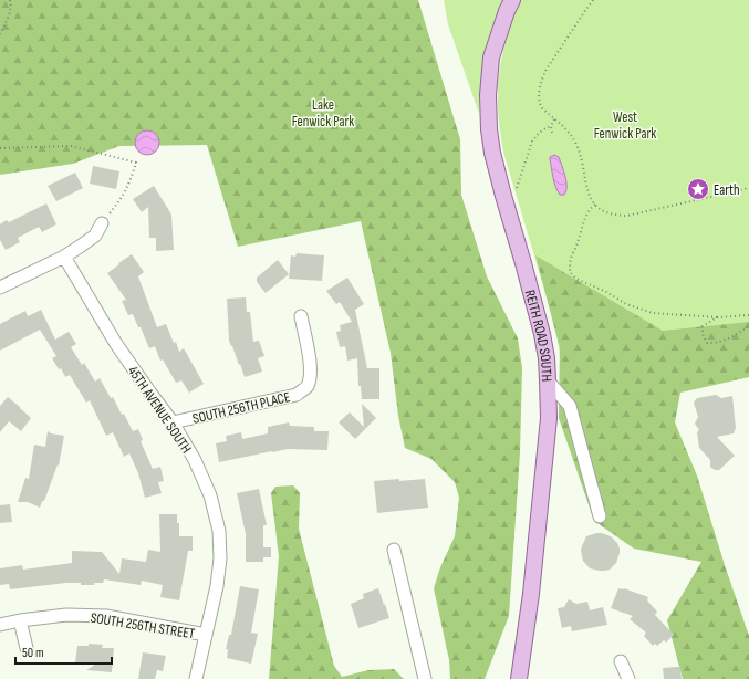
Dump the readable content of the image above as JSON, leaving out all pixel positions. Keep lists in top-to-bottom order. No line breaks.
{"streets":{"main road":["REITH ROAD SOUTH"],"street":["SOUTH 256TH PLACE","45TH AVENUE SOUTH","SOUTH 256TH STREET"]},"crossings":[["SOUTH 256TH PLACE","45TH AVENUE SOUTH"],["45TH AVENUE SOUTH","SOUTH 256TH STREET"]],"parks":["Lake Fenwick Park","West Fenwick Park"],"places":{"place":["Earth"]},"scale_bar":"50 m"}
